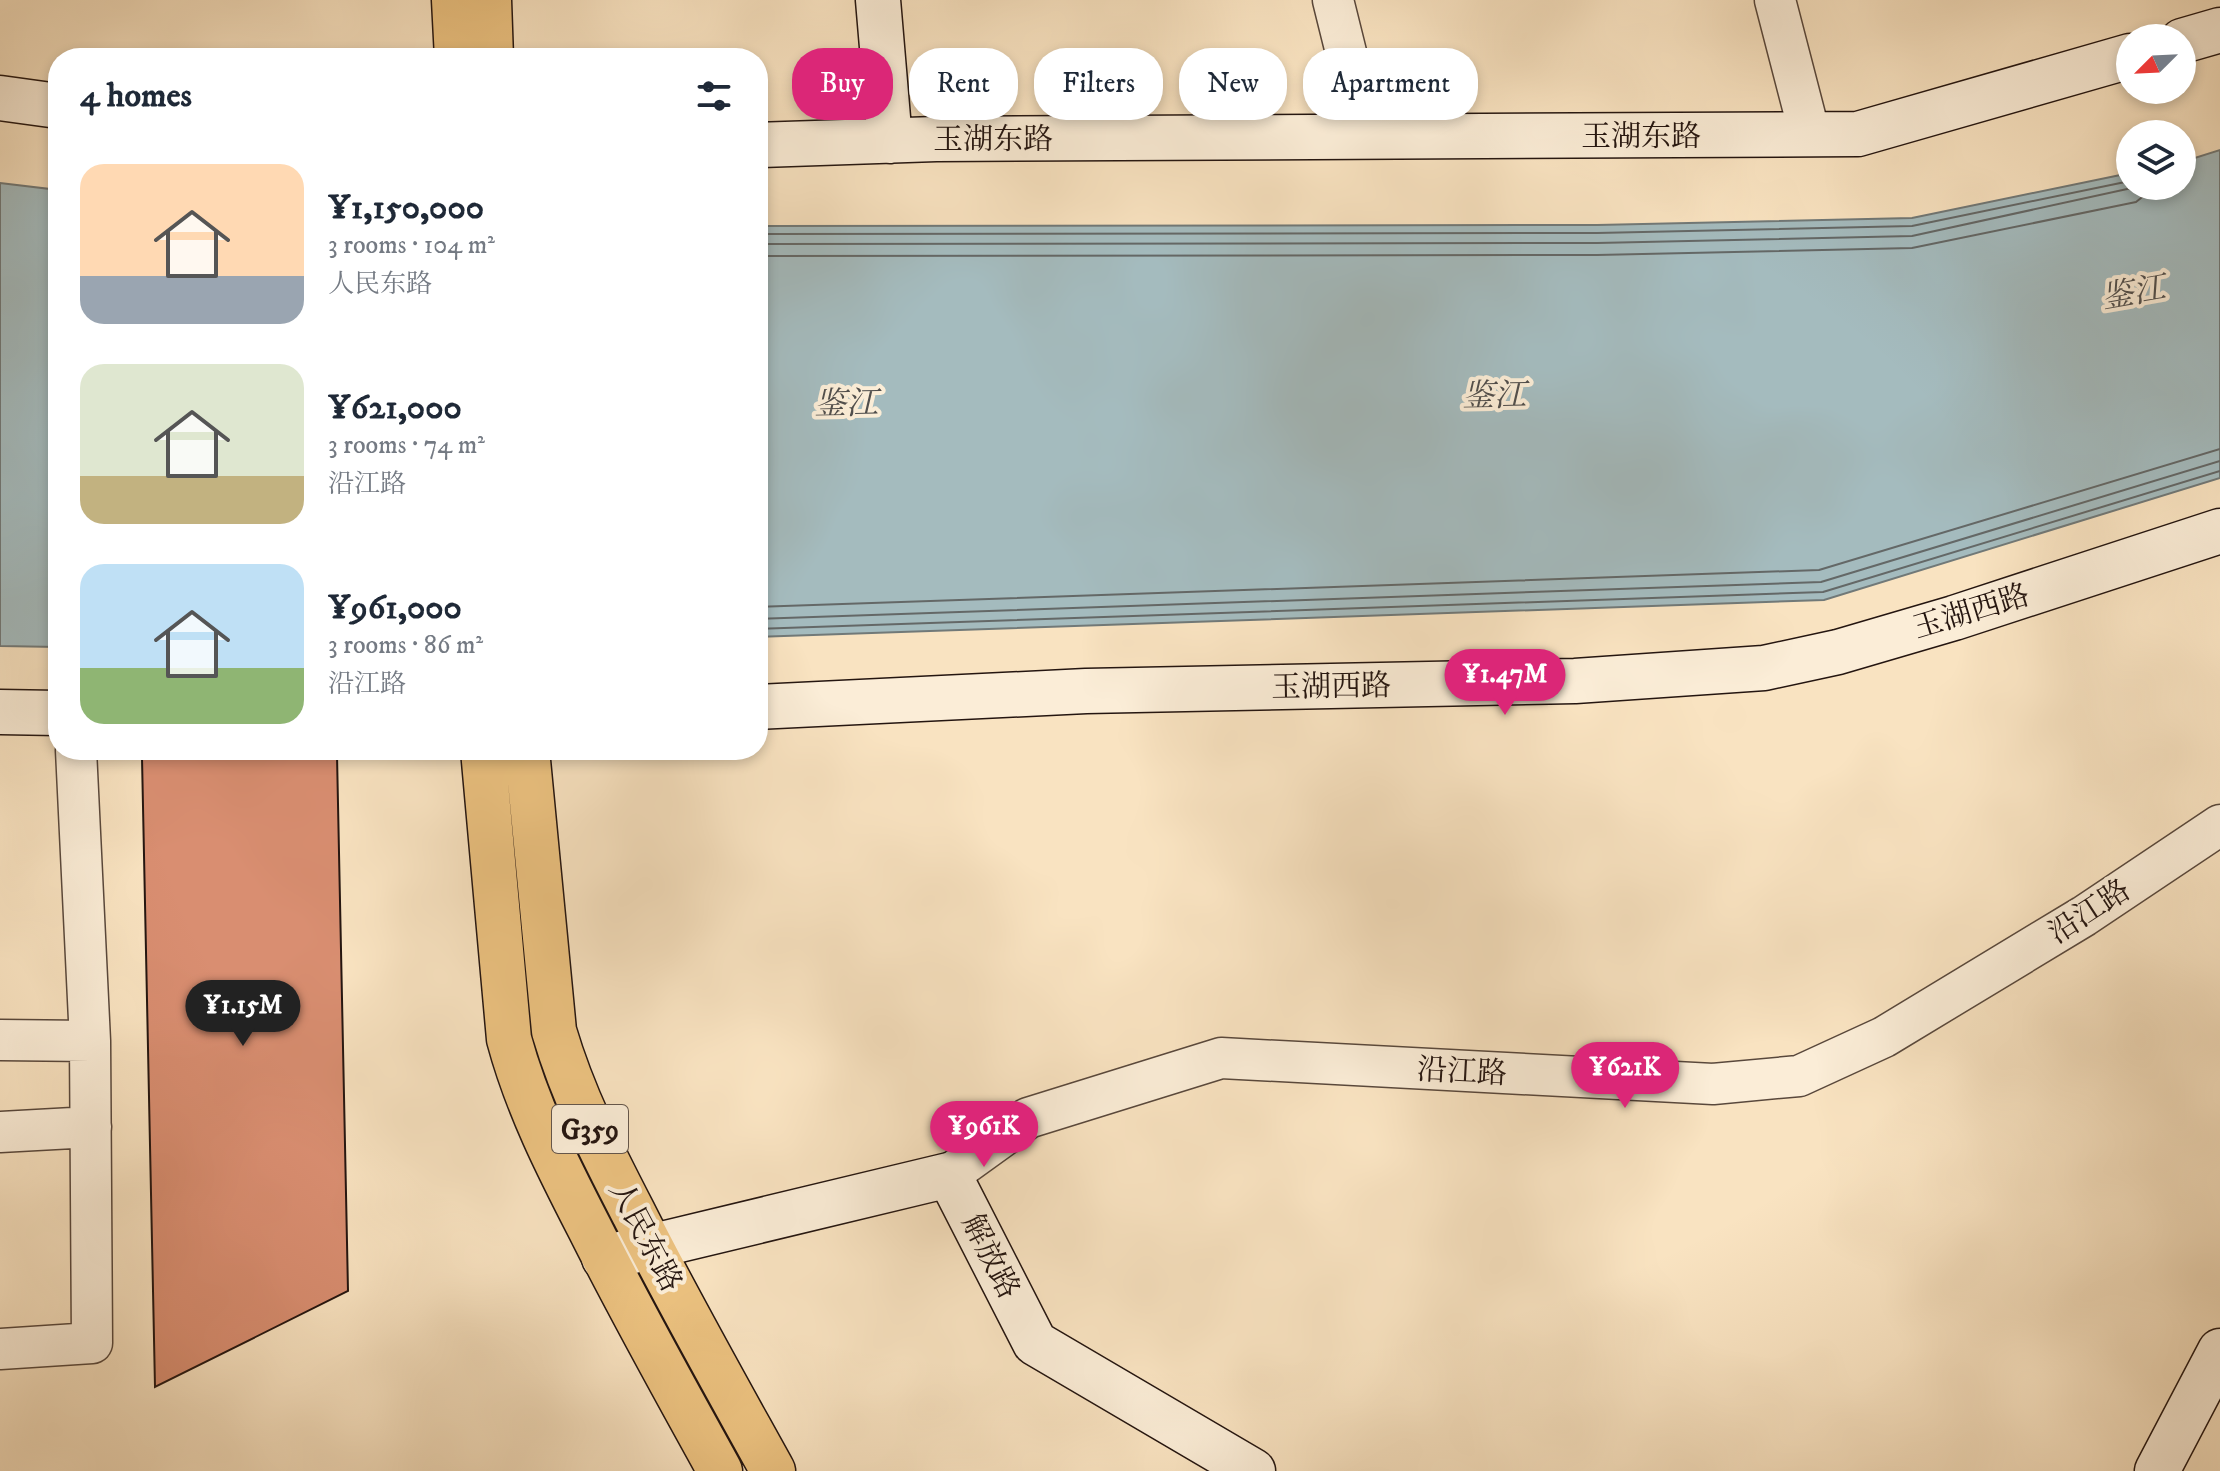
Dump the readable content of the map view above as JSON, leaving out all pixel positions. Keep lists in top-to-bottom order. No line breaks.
{"streets":{"highway":["G359","人民东路"],"main road":["玉湖东路","玉湖西路","解放路"],"street":["沿江路"]},"crossings":[["沿江路","解放路"]],"water":["鉴江"],"north":"bottom left","page":{"chip":["Buy","Rent","Filters","New","Apartment"],"heading":"4 homes","list":[{"name":"¥1,150,000","note":"3 rooms · 104 m² · 人民东路"},{"name":"¥621,000","note":"3 rooms · 74 m² · 沿江路"},{"name":"¥961,000","note":"3 rooms · 86 m² · 沿江路"}],"price":["¥1.47M","¥1.15M","¥621K","¥961K"]}}
